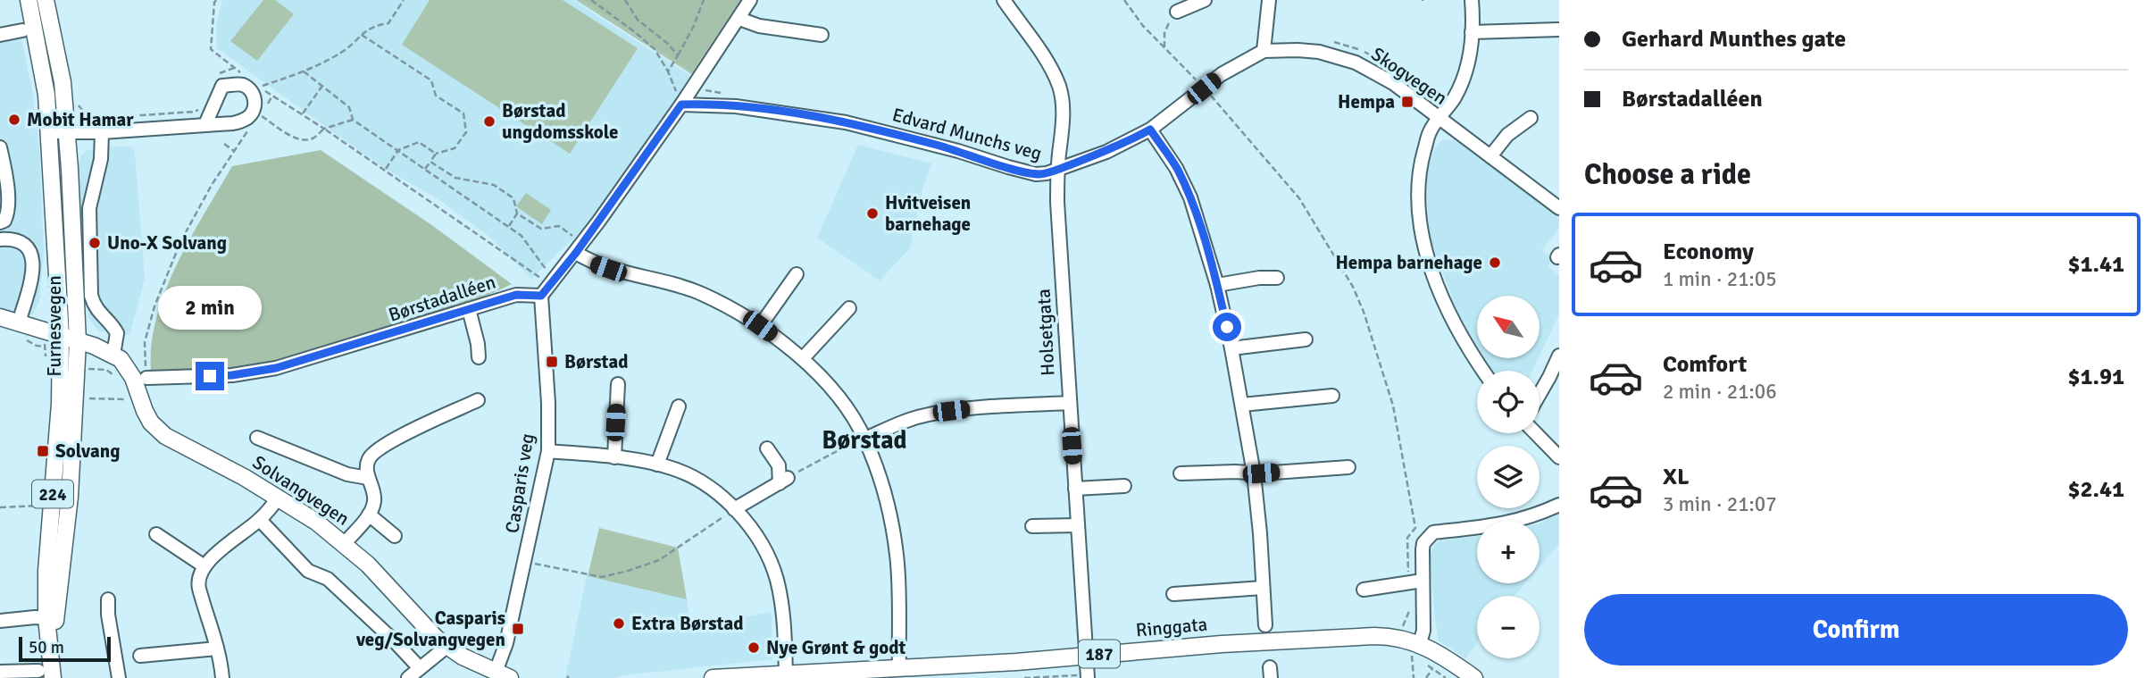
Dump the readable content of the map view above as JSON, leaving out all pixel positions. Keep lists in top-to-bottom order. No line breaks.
{"streets":{"main road":["Furnesvegen","Solvangvegen","224","Ringgata","187"],"street":["Skogvegen","Edvard Munchs veg","Børstadalléen","Holsetgata","Casparis veg"]},"crossings":[["Skogvegen","Edvard Munchs veg"],["Skogvegen","Holsetgata"],["Edvard Munchs veg","Holsetgata"],["Børstadalléen","Casparis veg"],["Holsetgata","Ringgata"],["Casparis veg","Solvangvegen"]],"districts":["Børstad"],"places":{"transit":["Hempa","Børstad","Solvang","Casparis veg/Solvangvegen"],"other":["Mobit Hamar","Børstad ungdomsskole","Hvitveisen barnehage","Uno-X Solvang","Hempa barnehage","Extra Børstad","Nye Grønt & godt"]},"scale_bar":"50 m","north":"top left","page":{"banner":["Gerhard Munthes gate","Børstadalléen"],"heading":"Choose a ride","list":[{"name":"Economy","note":"1 min · 21:05","value":"$1.41"},{"name":"Comfort","note":"2 min · 21:06","value":"$1.91"},{"name":"XL","note":"3 min · 21:07","value":"$2.41"}],"bubble":"2 min","map_buttons":["+","−"],"buttons":"Confirm","scale":"50 m"}}
